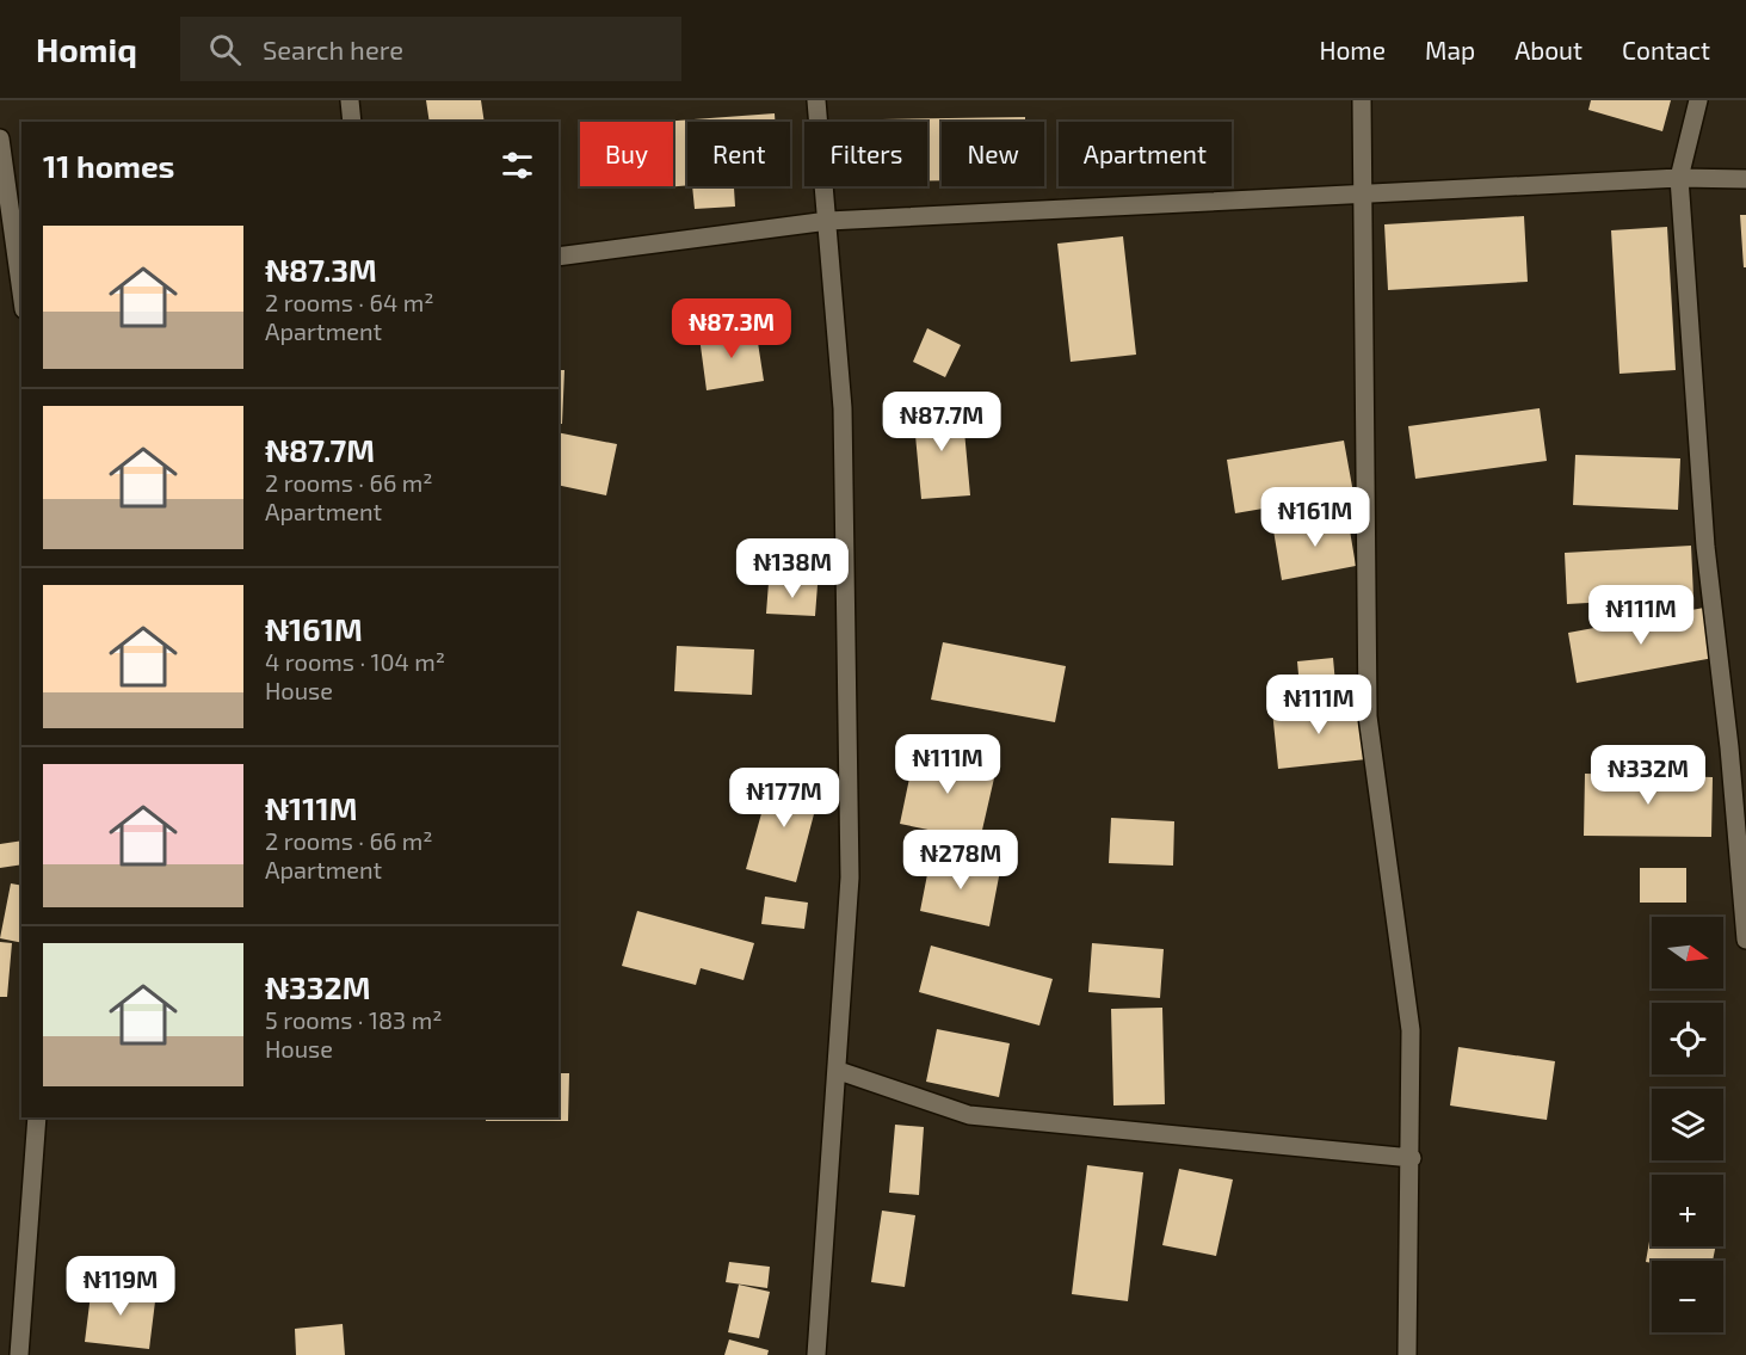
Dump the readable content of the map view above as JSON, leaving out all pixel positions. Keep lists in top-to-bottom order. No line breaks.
{"north":"right","page":{"header":"Homiq","search":"Search here","nav":["Home","Map","About","Contact"],"chip":["Buy","Rent","Filters","New","Apartment"],"heading":"11 homes","list":[{"name":"₦87.3M","note":"2 rooms · 64 m² · Apartment"},{"name":"₦87.7M","note":"2 rooms · 66 m² · Apartment"},{"name":"₦161M","note":"4 rooms · 104 m² · House"},{"name":"₦111M","note":"2 rooms · 66 m² · Apartment"},{"name":"₦332M","note":"5 rooms · 183 m² · House"}],"price":["₦87.3M","₦87.7M","₦161M","₦138M","₦111M","₦111M","₦111M","₦332M","₦177M","₦278M","₦119M"],"map_buttons":["+","−"]}}
